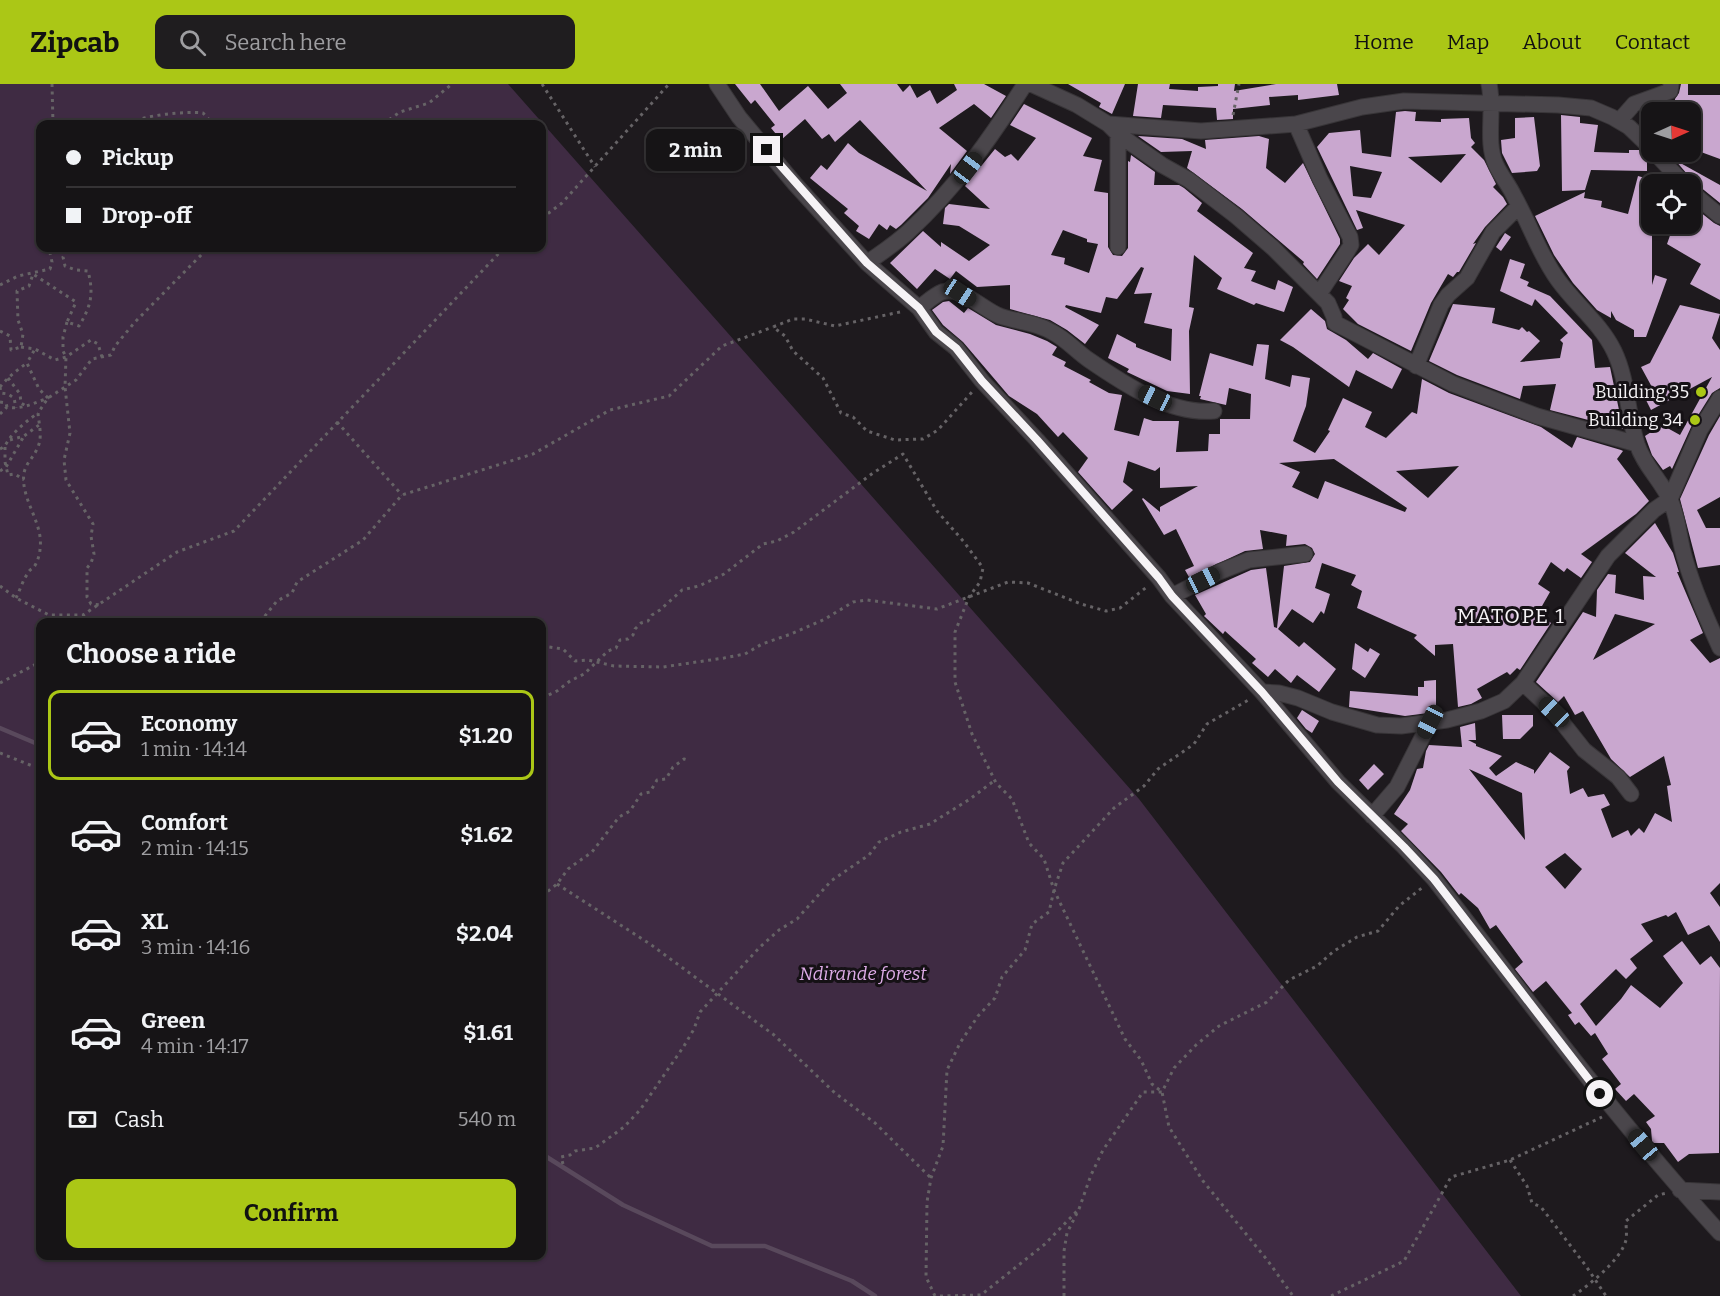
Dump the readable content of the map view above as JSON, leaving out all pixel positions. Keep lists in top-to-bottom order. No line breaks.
{"districts":["MATOPE 1"],"parks":["Ndirande forest"],"places":["Building 35","Building 34"],"north":"right","page":{"header":"Zipcab","search":"Search here","nav":["Home","Map","About","Contact"],"banner":["Pickup","Drop-off"],"bubble":"2 min","heading":"Choose a ride","list":[{"name":"Economy","note":"1 min · 14:14","value":"$1.20"},{"name":"Comfort","note":"2 min · 14:15","value":"$1.62"},{"name":"XL","note":"3 min · 14:16","value":"$2.04"},{"name":"Green","note":"4 min · 14:17","value":"$1.61"}],"pay":["Cash","540 m"],"buttons":"Confirm"}}
